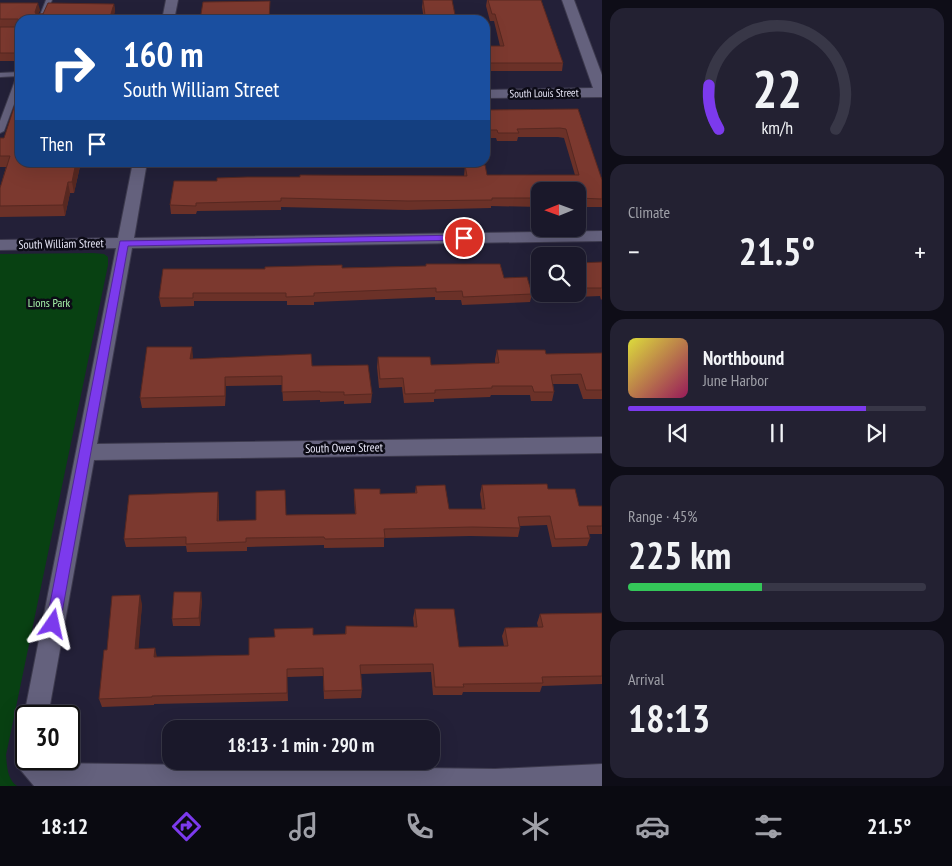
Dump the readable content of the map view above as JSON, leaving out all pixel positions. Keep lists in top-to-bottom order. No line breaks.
{"streets":{"street":["South Louis Street","South William Street","South Owen Street"]},"parks":["Lions Park"],"north":"left","page":{"turn":["160 m","South William Street"],"then":"Then","tile":["Climate",["Range · 45%","225 km"],["Arrival","18:13"]],"heat":["−","21.5°","+"],"song":["Northbound","June Harbor"],"limit":"30","trip":"18:13 · 1 min · 290 m","tabs":["18:12","21.5°"],"gauge":["22","km/h"]}}
